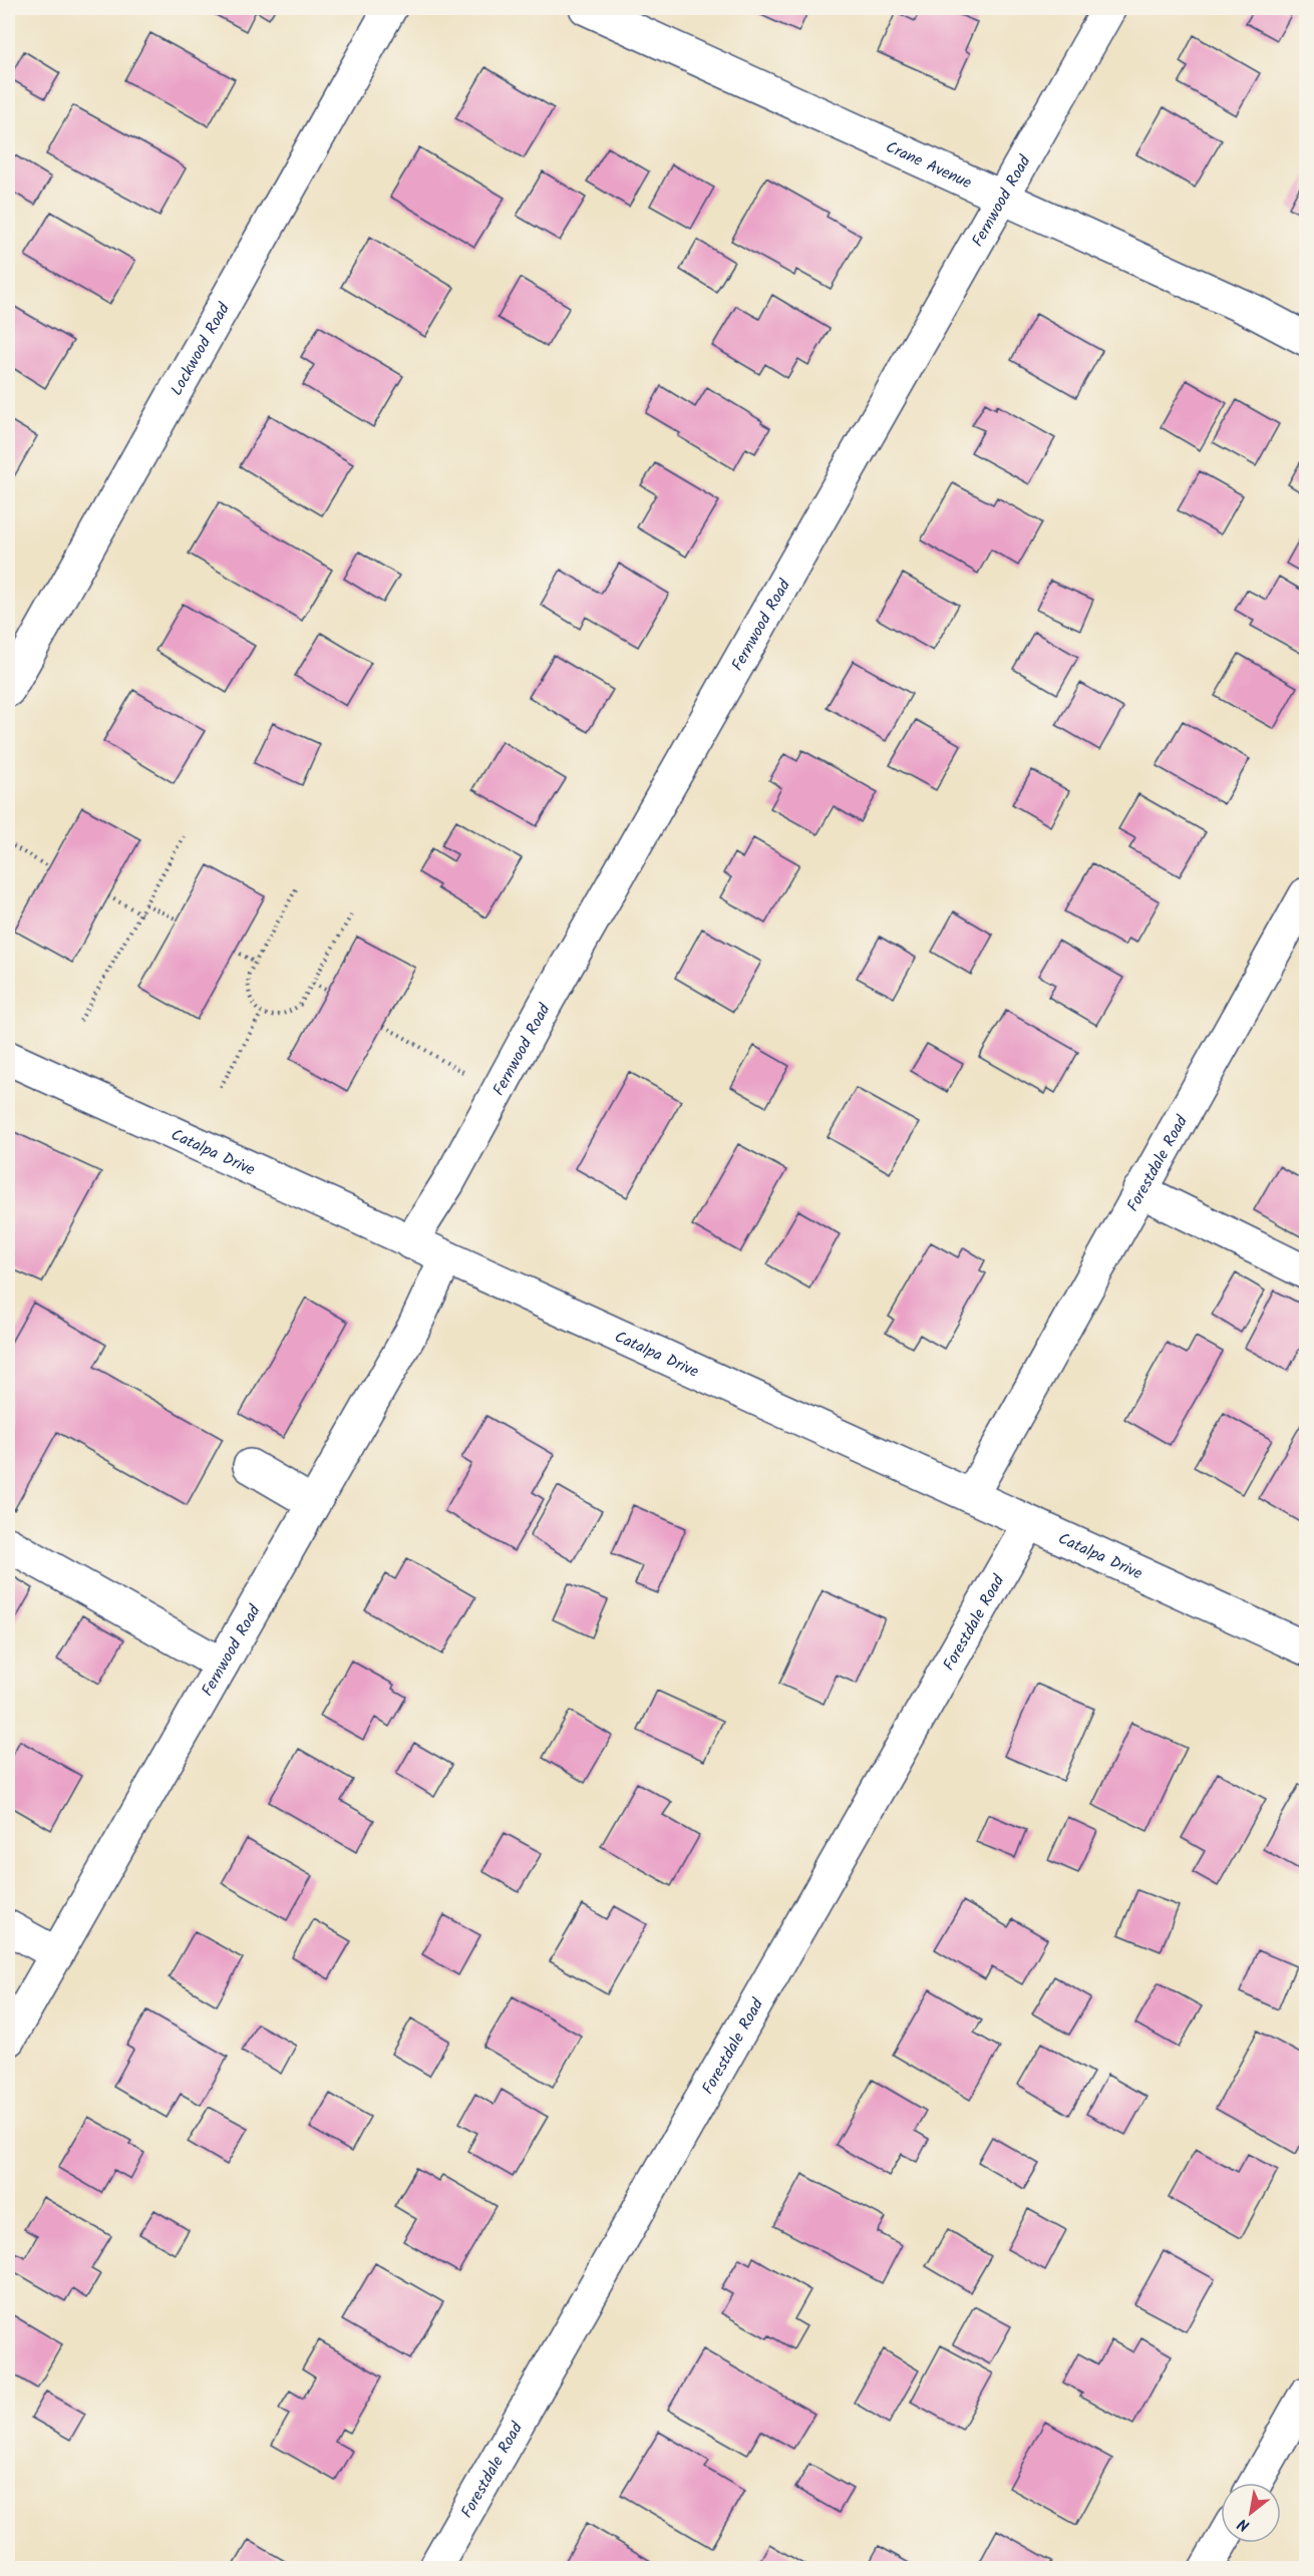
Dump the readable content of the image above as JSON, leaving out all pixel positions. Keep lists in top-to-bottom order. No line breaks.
{"streets":{"street":["Crane Avenue","Fernwood Road","Lockwood Road","Catalpa Drive","Forestdale Road"]},"crossings":[["Crane Avenue","Fernwood Road"],["Fernwood Road","Catalpa Drive"],["Catalpa Drive","Forestdale Road"]],"north":"bottom left"}
